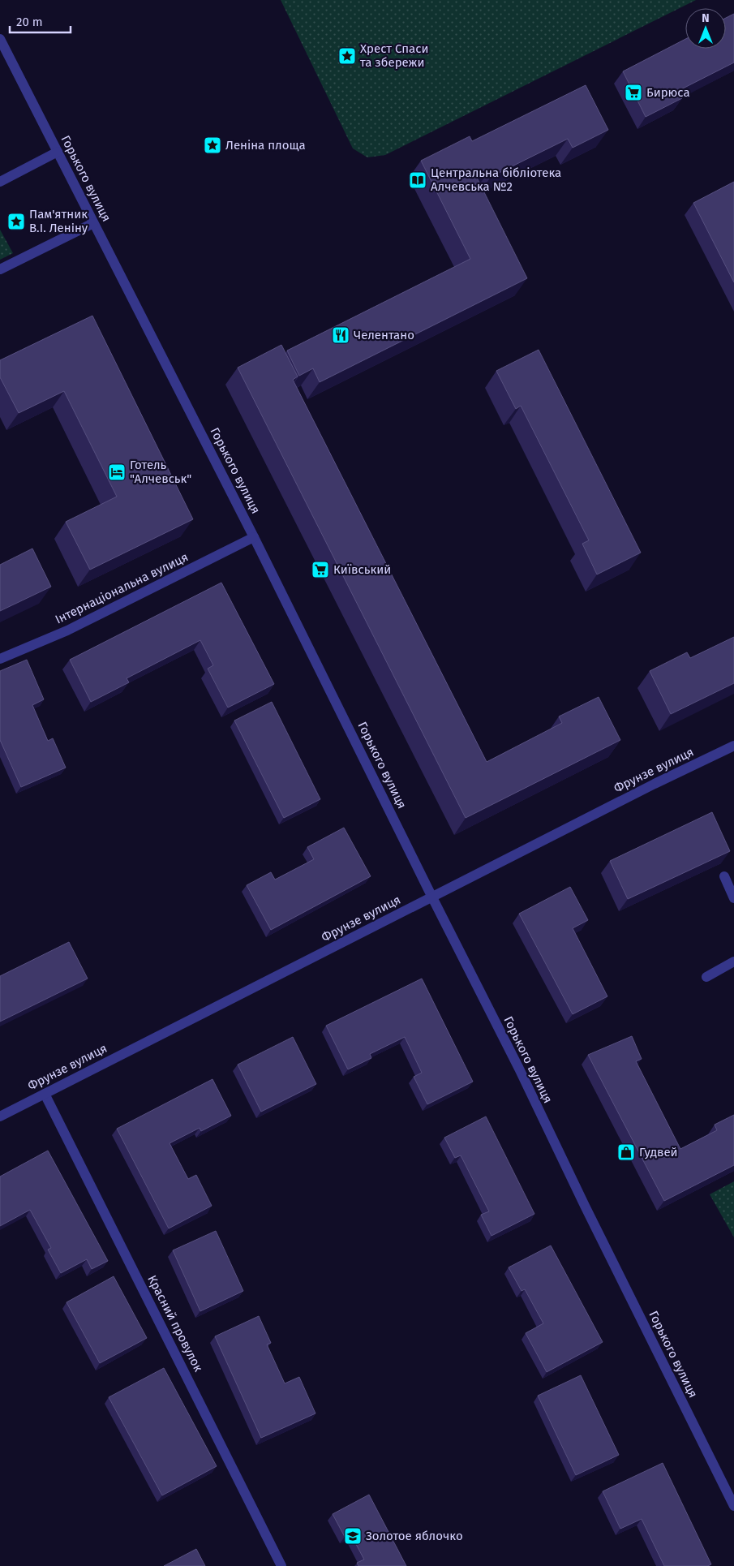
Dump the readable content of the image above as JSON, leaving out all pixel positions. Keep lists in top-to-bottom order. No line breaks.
{"streets":{"street":["Горького вулиця","Інтернаціональна вулиця","Фрунзе вулиця","Красний провулок"]},"crossings":[["Горького вулиця","Інтернаціональна вулиця"],["Горького вулиця","Фрунзе вулиця"],["Фрунзе вулиця","Красний провулок"]],"places":{"place":["Хрест Спаси та збережи","Леніна площа","Пам'ятник В.I. Ленiну"],"supermarket":["Бирюса","Київський"],"library":["Центральна бібліотека Алчевська №2"],"restaurant":["Челентано"],"hotel":["Готель \"Алчевськ\""],"shop":["Гудвей"],"school or university":["Золотое яблочко"]},"scale_bar":"20 m","north":"top"}
